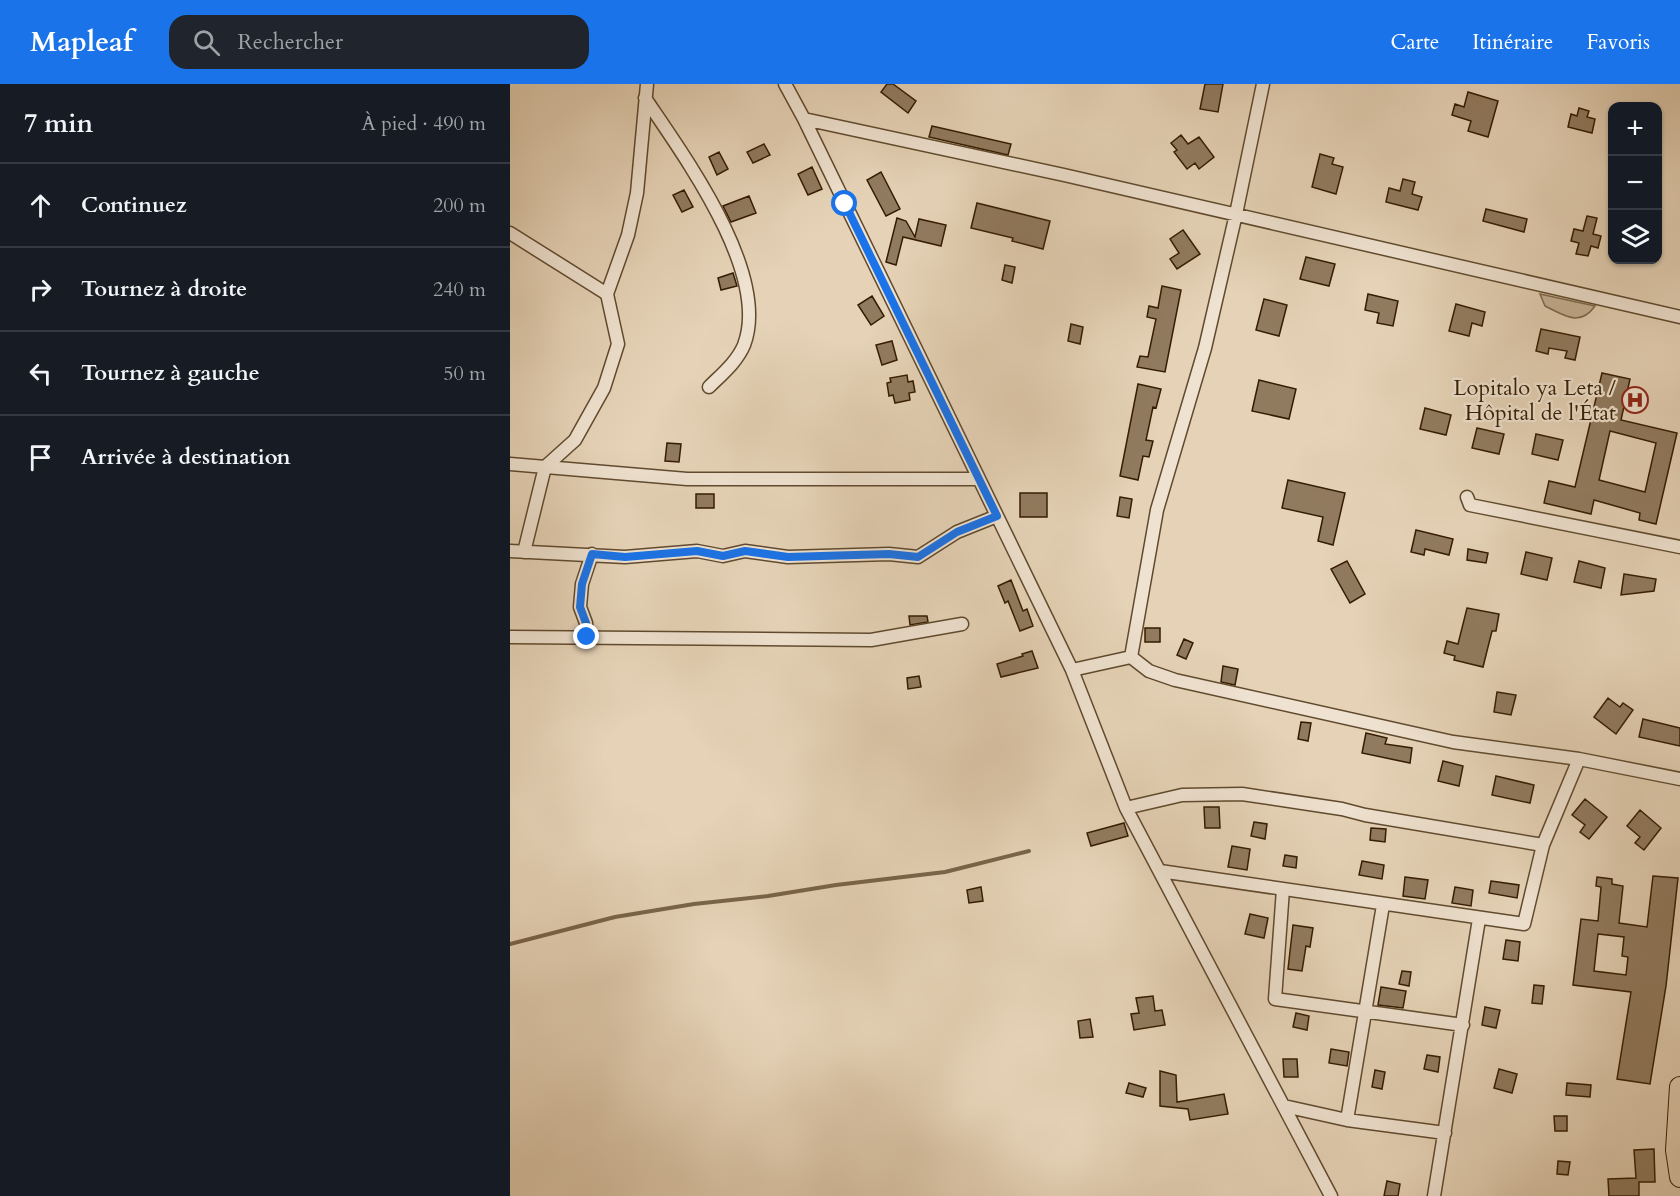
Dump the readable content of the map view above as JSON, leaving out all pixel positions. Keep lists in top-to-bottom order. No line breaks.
{"places":{"hospital":["Lopitalo ya Leta / Hôpital de l'État"]},"page":{"header":"Mapleaf","search":"Rechercher","nav":["Carte","Itinéraire","Favoris"],"heading":["7 min","À pied · 490 m"],"map_buttons":["+","−"],"list":[["Continuez","200 m"],["Tournez à droite","240 m"],["Tournez à gauche","50 m"],"Arrivée à destination"]}}
